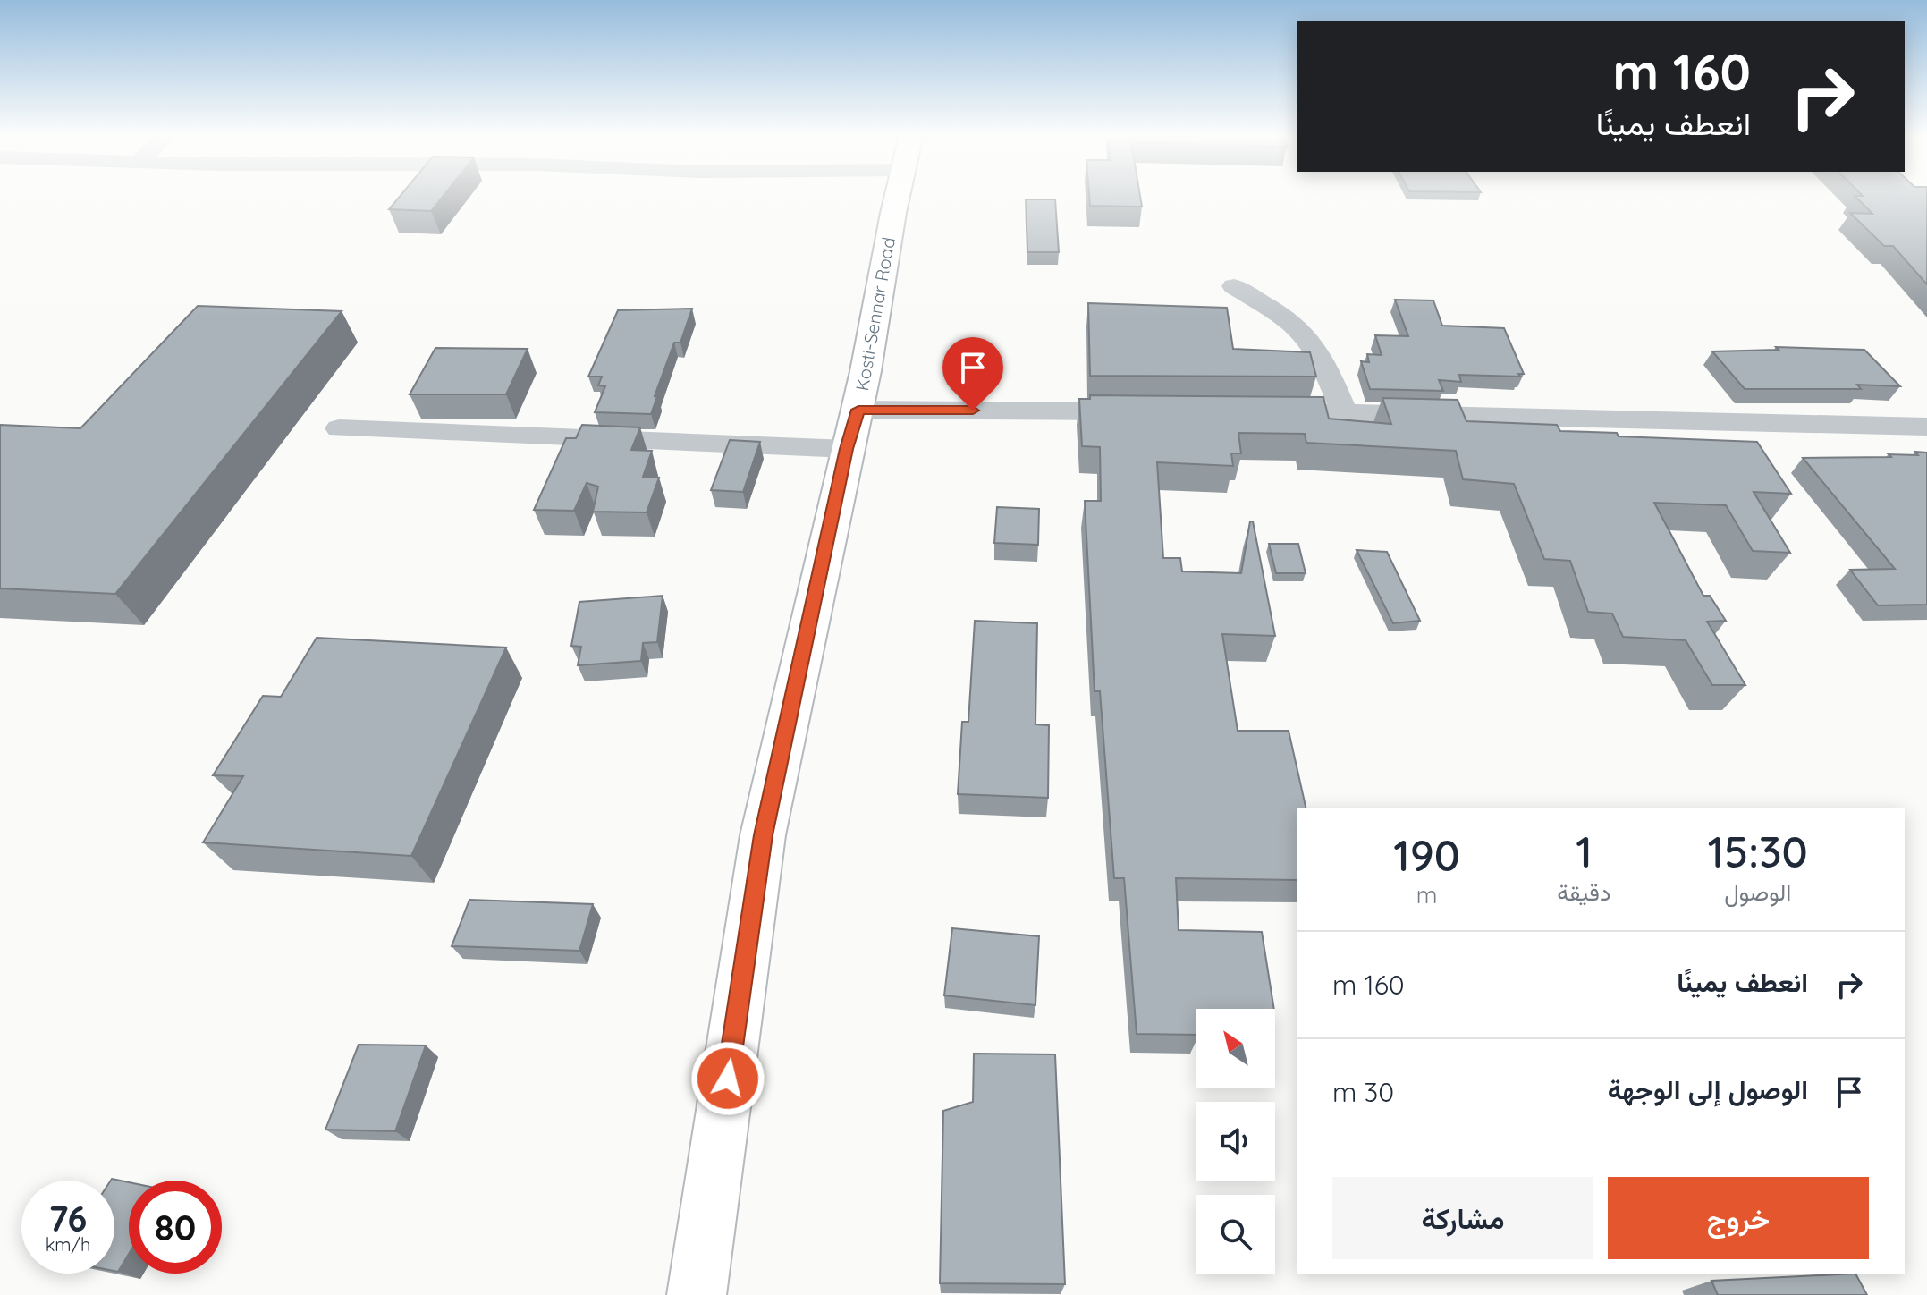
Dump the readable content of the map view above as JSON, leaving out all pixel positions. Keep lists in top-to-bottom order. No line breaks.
{"streets":{"highway":["Kosti-Sennar Road"]},"north":"top left","page":{"turn":["160 m","انعطف يمينًا"],"eta":["15:30","الوصول","1","دقيقة","190","m"],"list":[{"name":"انعطف يمينًا","value":"160 m"},{"name":"الوصول إلى الوجهة","value":"30 m"}],"buttons":["خروج","مشاركة"],"speed":"76 km/h","limit":"80"}}
